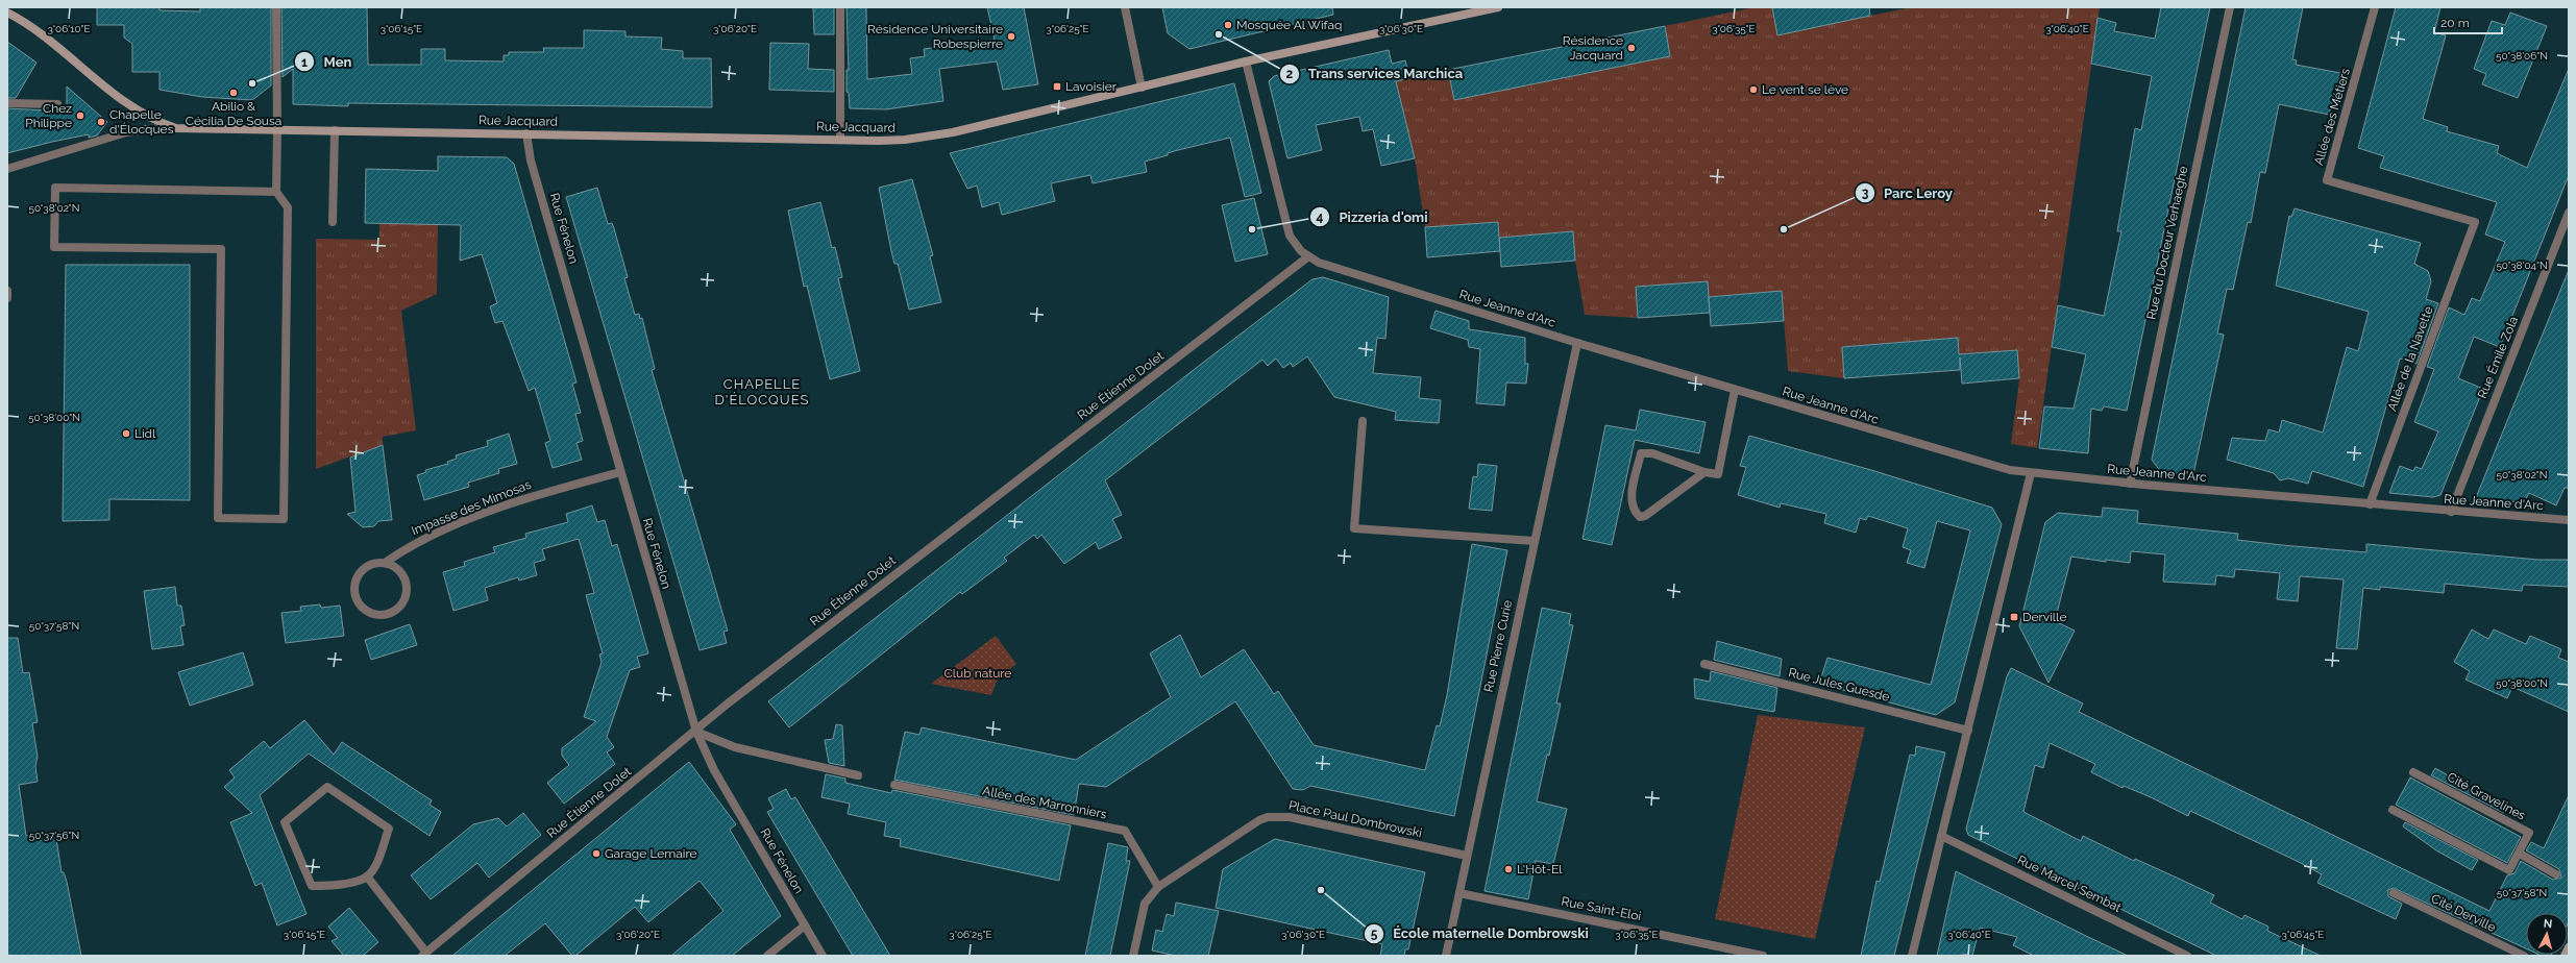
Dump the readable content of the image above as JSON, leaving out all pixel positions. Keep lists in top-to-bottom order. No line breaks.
{"streets":{"street":["Allée des Métiers","Rue Jacquard","Rue Fénelon","Rue du Docteur Verhaeghe","Rue Jeanne d'Arc","Rue Émile Zola","Allée de la Navette","Rue Étienne Dolet","Impasse des Mimosas","Rue Pierre Curie","Rue Jules Guesde","Cité Gravelines","Allée des Marronniers","Place Paul Dombrowski","Rue Marcel Sembat","Rue Saint-Eloi","Cité Derville"]},"crossings":[["Allée des Métiers","Allée de la Navette"],["Rue Jacquard","Rue Fénelon"],["Rue Fénelon","Rue Étienne Dolet"],["Rue Fénelon","Impasse des Mimosas"],["Rue du Docteur Verhaeghe","Rue Jeanne d'Arc"],["Rue Jeanne d'Arc","Rue Émile Zola"],["Rue Jeanne d'Arc","Allée de la Navette"],["Rue Jeanne d'Arc","Rue Étienne Dolet"],["Rue Jeanne d'Arc","Rue Pierre Curie"],["Rue Pierre Curie","Place Paul Dombrowski"],["Rue Pierre Curie","Rue Saint-Eloi"],["Allée des Marronniers","Place Paul Dombrowski"]],"districts":["CHAPELLE D'ÉLOCQUES"],"parks":["Club nature"],"places":{"other":["Mosquée Al Wifaq","Trans services Marchica","Résidence Universitaire Robespierre","Résidence Jacquard","Men","Le vent se lève","Abilio & Cécilia De Sousa","Chez Philippe","Chapelle d'Élocques","Pizzeria d'omi","Parc Leroy","Lidl","Garage Lemaire","L'Hôt-El","École maternelle Dombrowski"],"transit":["Lavoisier","Derville"]},"scale_bar":"20 m","north":"top","coordinates":["3°06'10\"E","3°06'15\"E","3°06'20\"E","3°06'25\"E","3°06'30\"E","3°06'35\"E","3°06'40\"E","50°38'06\"N","50°38'02\"N","50°38'04\"N","50°38'00\"N","50°37'58\"N","50°37'56\"N","3°06'45\"E"]}
